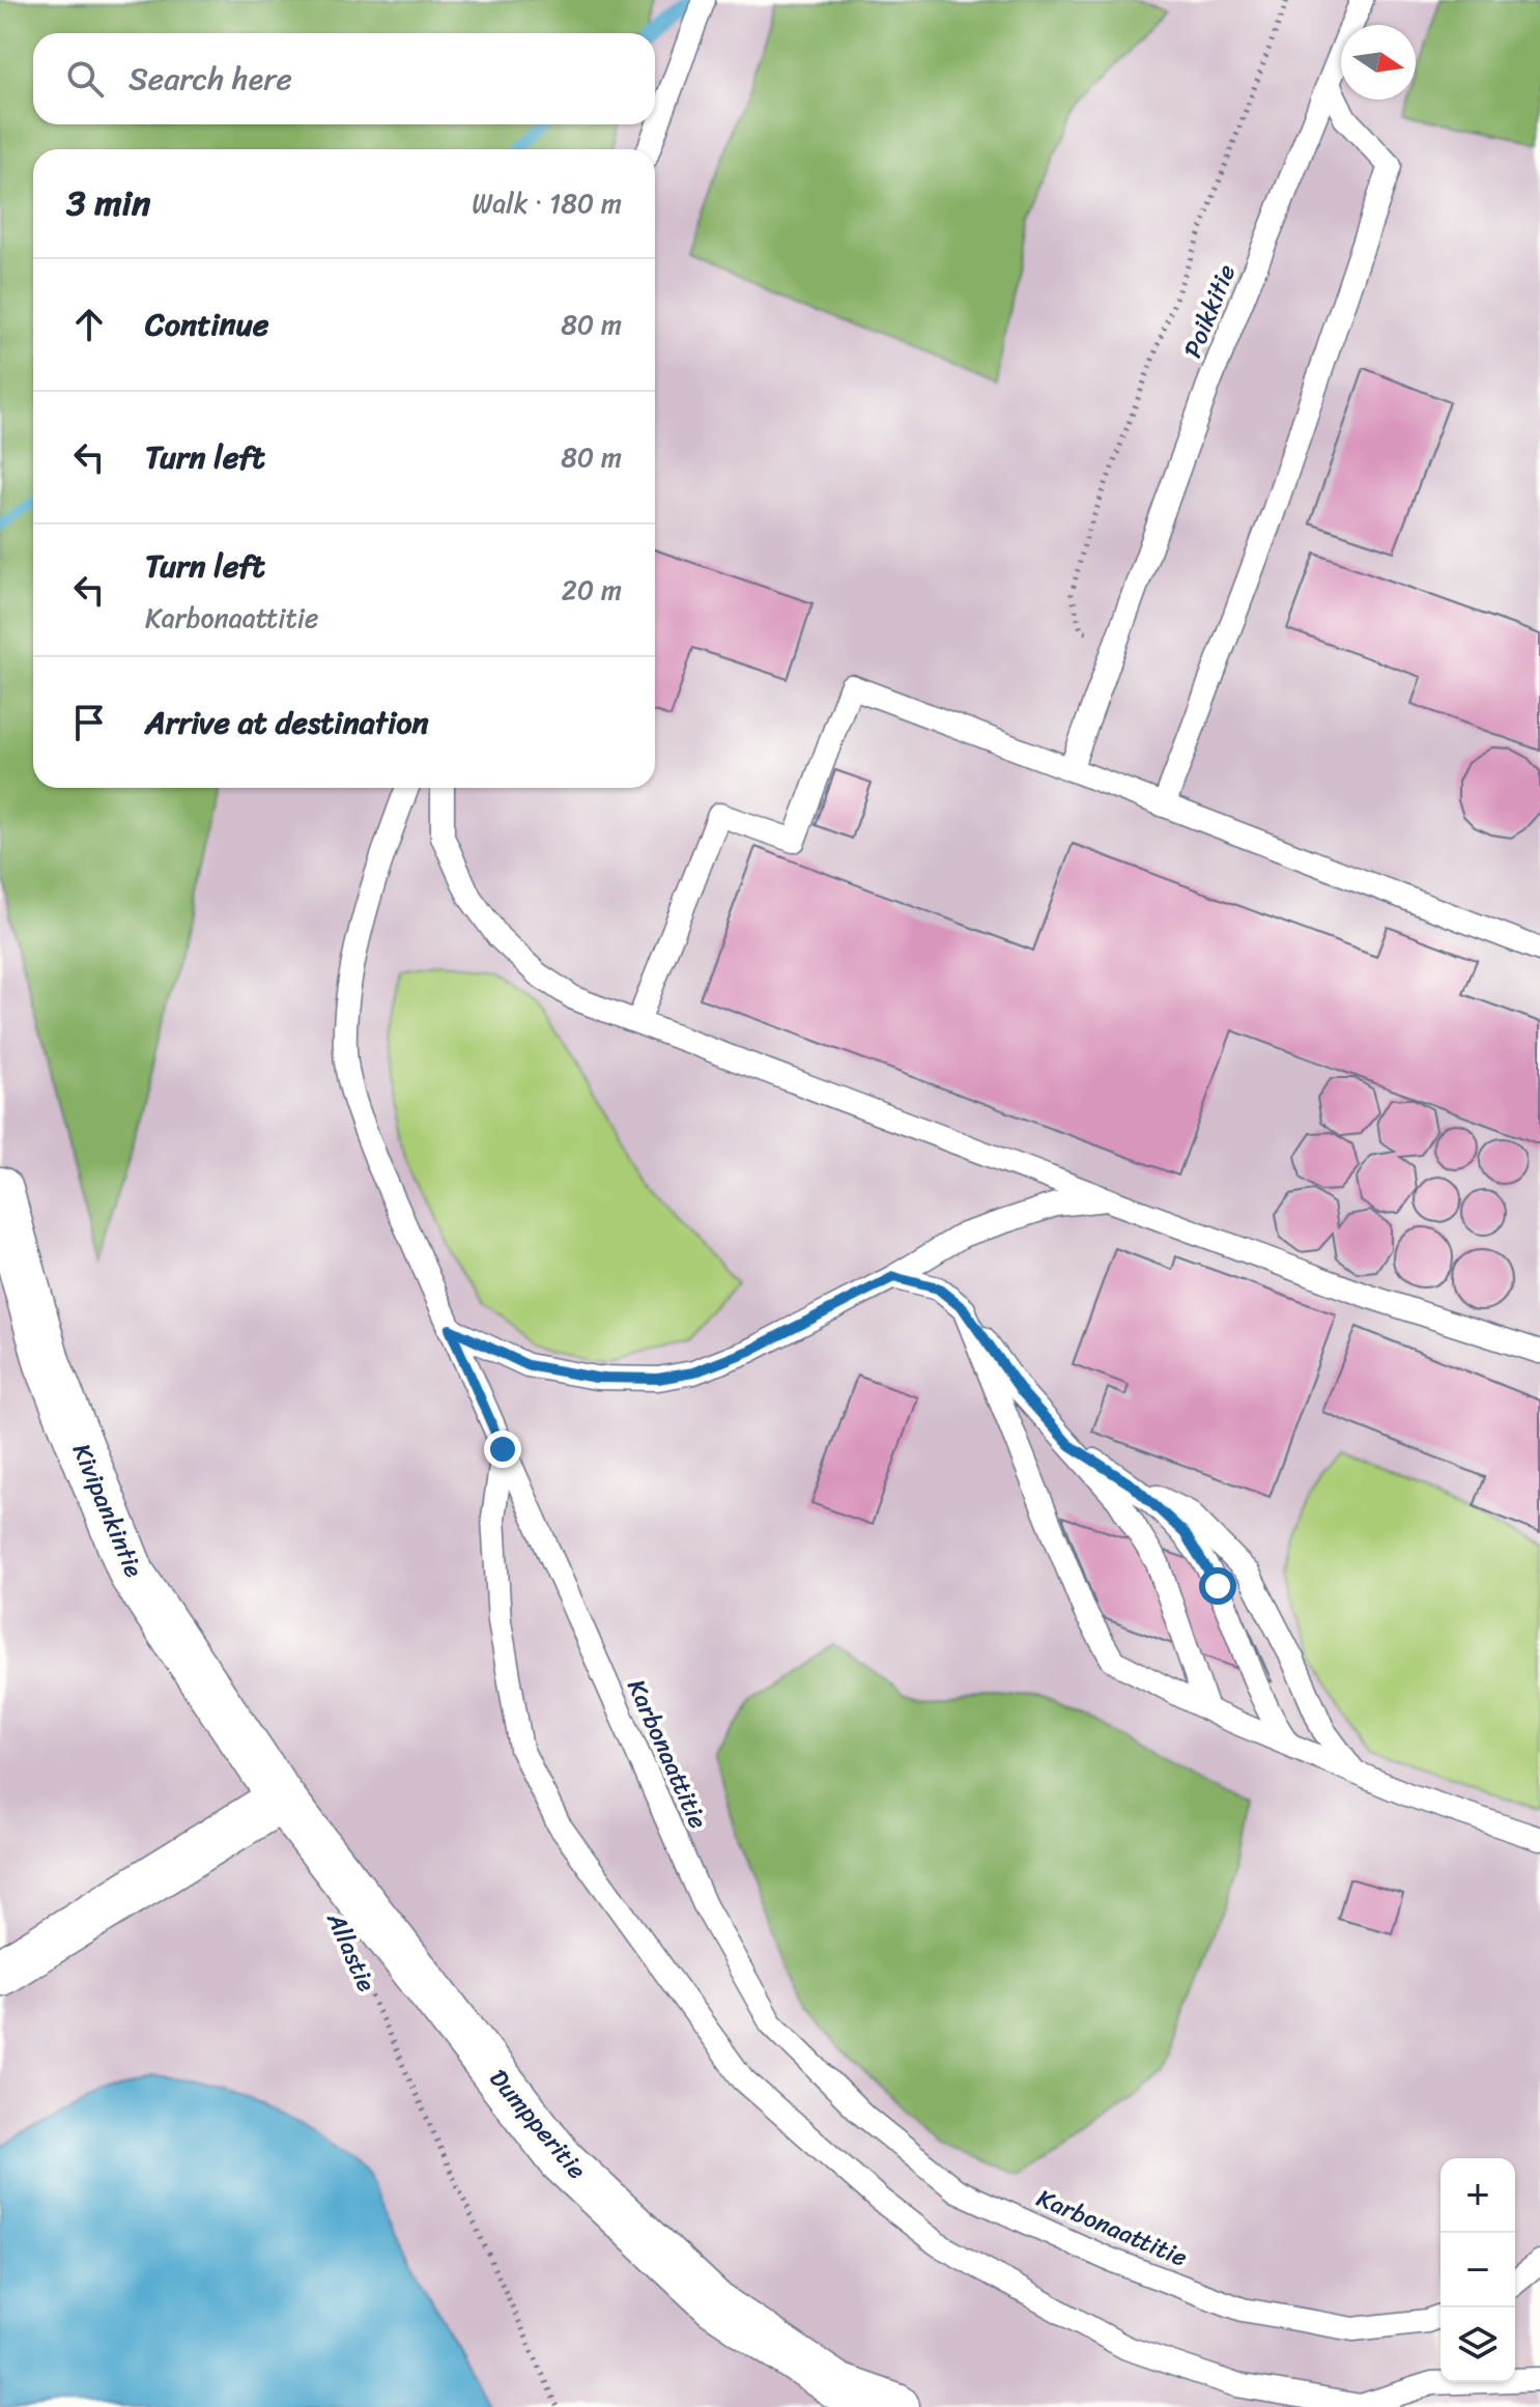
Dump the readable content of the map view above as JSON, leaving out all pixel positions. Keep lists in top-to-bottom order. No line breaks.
{"streets":{"street":["Kivipankintie","Dumpperitie"],"lane":["Poikkitie","Karbonaattitie"],"path":["Allastie"]},"crossings":[["Kivipankintie","Dumpperitie"]],"north":"right","page":{"search":"Search here","heading":["3 min","Walk · 180 m"],"list":[["Continue","80 m"],["Turn left","80 m"],["Turn left","Karbonaattitie","20 m"],"Arrive at destination"],"map_buttons":["+","−"]}}
